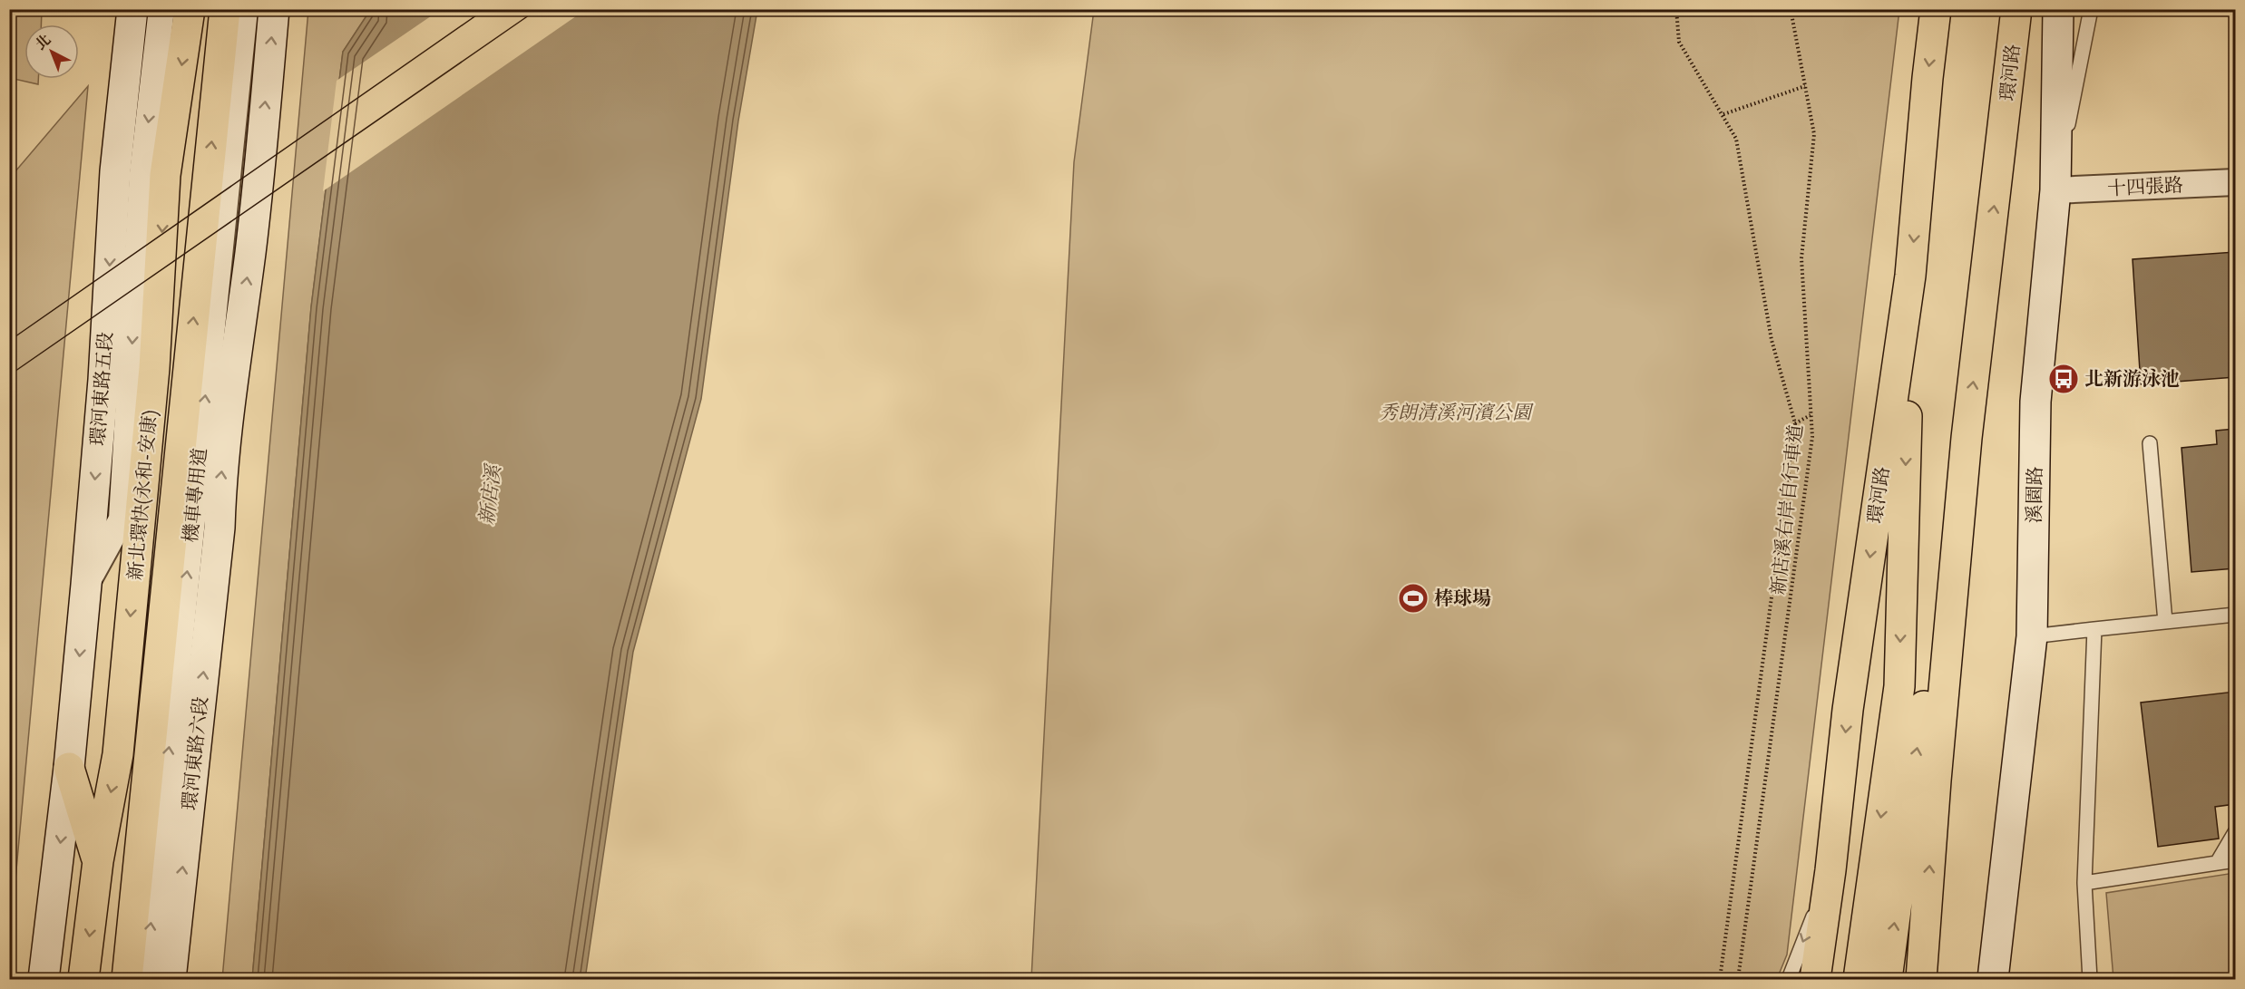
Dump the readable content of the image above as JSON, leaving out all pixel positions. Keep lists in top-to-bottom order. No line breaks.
{"streets":{"highway":["環河路","新北環快(永和-安康)"],"main road":["環河東路五段","溪園路","環河東路六段"],"street":["十四張路","機車專用道"],"path":["新店溪右岸自行車道"]},"crossings":[["十四張路","溪園路"]],"one_way":["環河東路五段","環河東路六段"],"water":["新店溪"],"parks":["秀朗清溪河濱公園"],"places":{"bus stop":["北新游泳池"],"sports":["棒球場"]},"north":"top left"}
